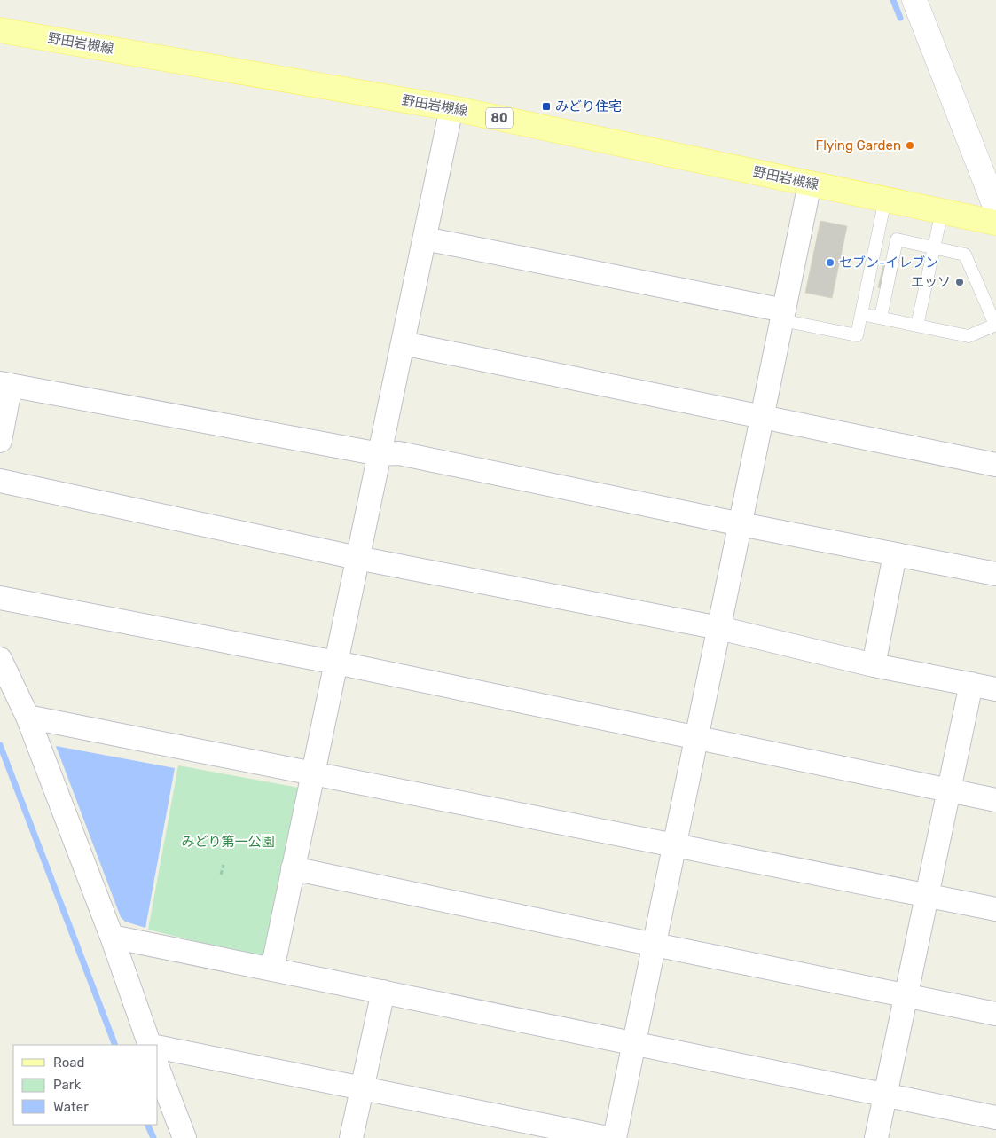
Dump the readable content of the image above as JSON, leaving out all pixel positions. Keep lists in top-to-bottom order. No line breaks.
{"streets":{"main road":["野田岩槻線","80"]},"parks":["みどり第一公園"],"places":{"transit":["みどり住宅"],"other":["Flying Garden","セブン-イレブン","エッソ"]},"legend":["Road","Park","Water"]}
